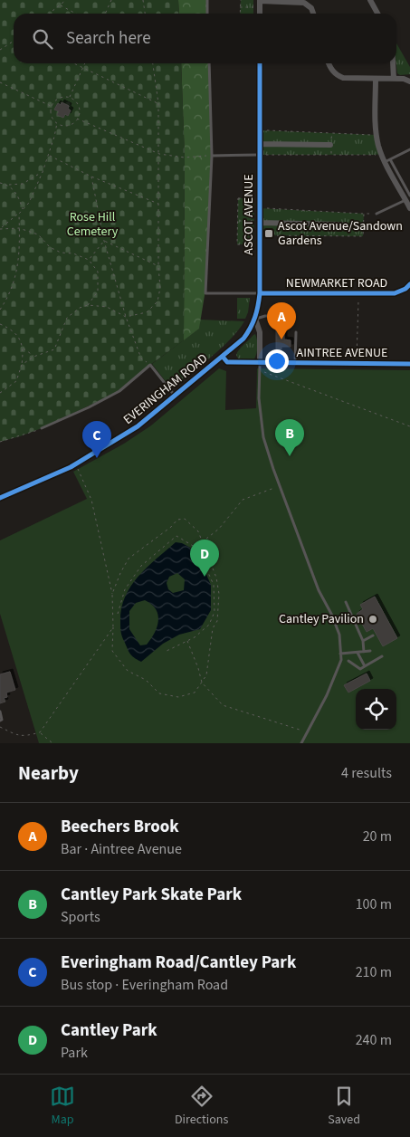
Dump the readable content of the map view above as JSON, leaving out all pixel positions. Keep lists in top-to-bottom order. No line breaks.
{"streets":{"street":["ASCOT AVENUE","NEWMARKET ROAD","AINTREE AVENUE","EVERINGHAM ROAD"]},"crossings":[["ASCOT AVENUE","NEWMARKET ROAD"],["ASCOT AVENUE","AINTREE AVENUE"],["ASCOT AVENUE","EVERINGHAM ROAD"],["AINTREE AVENUE","EVERINGHAM ROAD"]],"parks":["Rose Hill Cemetery"],"places":{"transit":["Ascot Avenue/Sandown Gardens"],"other":["Cantley Pavilion"]},"page":{"search":"Search here","pins":["A","B","C","D"],"heading":["Nearby","4 results"],"list":[{"mark":"A","name":"Beechers Brook","note":"Bar · Aintree Avenue","value":"20 m"},{"mark":"B","name":"Cantley Park Skate Park","note":"Sports","value":"100 m"},{"mark":"C","name":"Everingham Road/Cantley Park","note":"Bus stop · Everingham Road","value":"210 m"},{"mark":"D","name":"Cantley Park","note":"Park","value":"240 m"}],"nav":["Map","Directions","Saved"]}}
